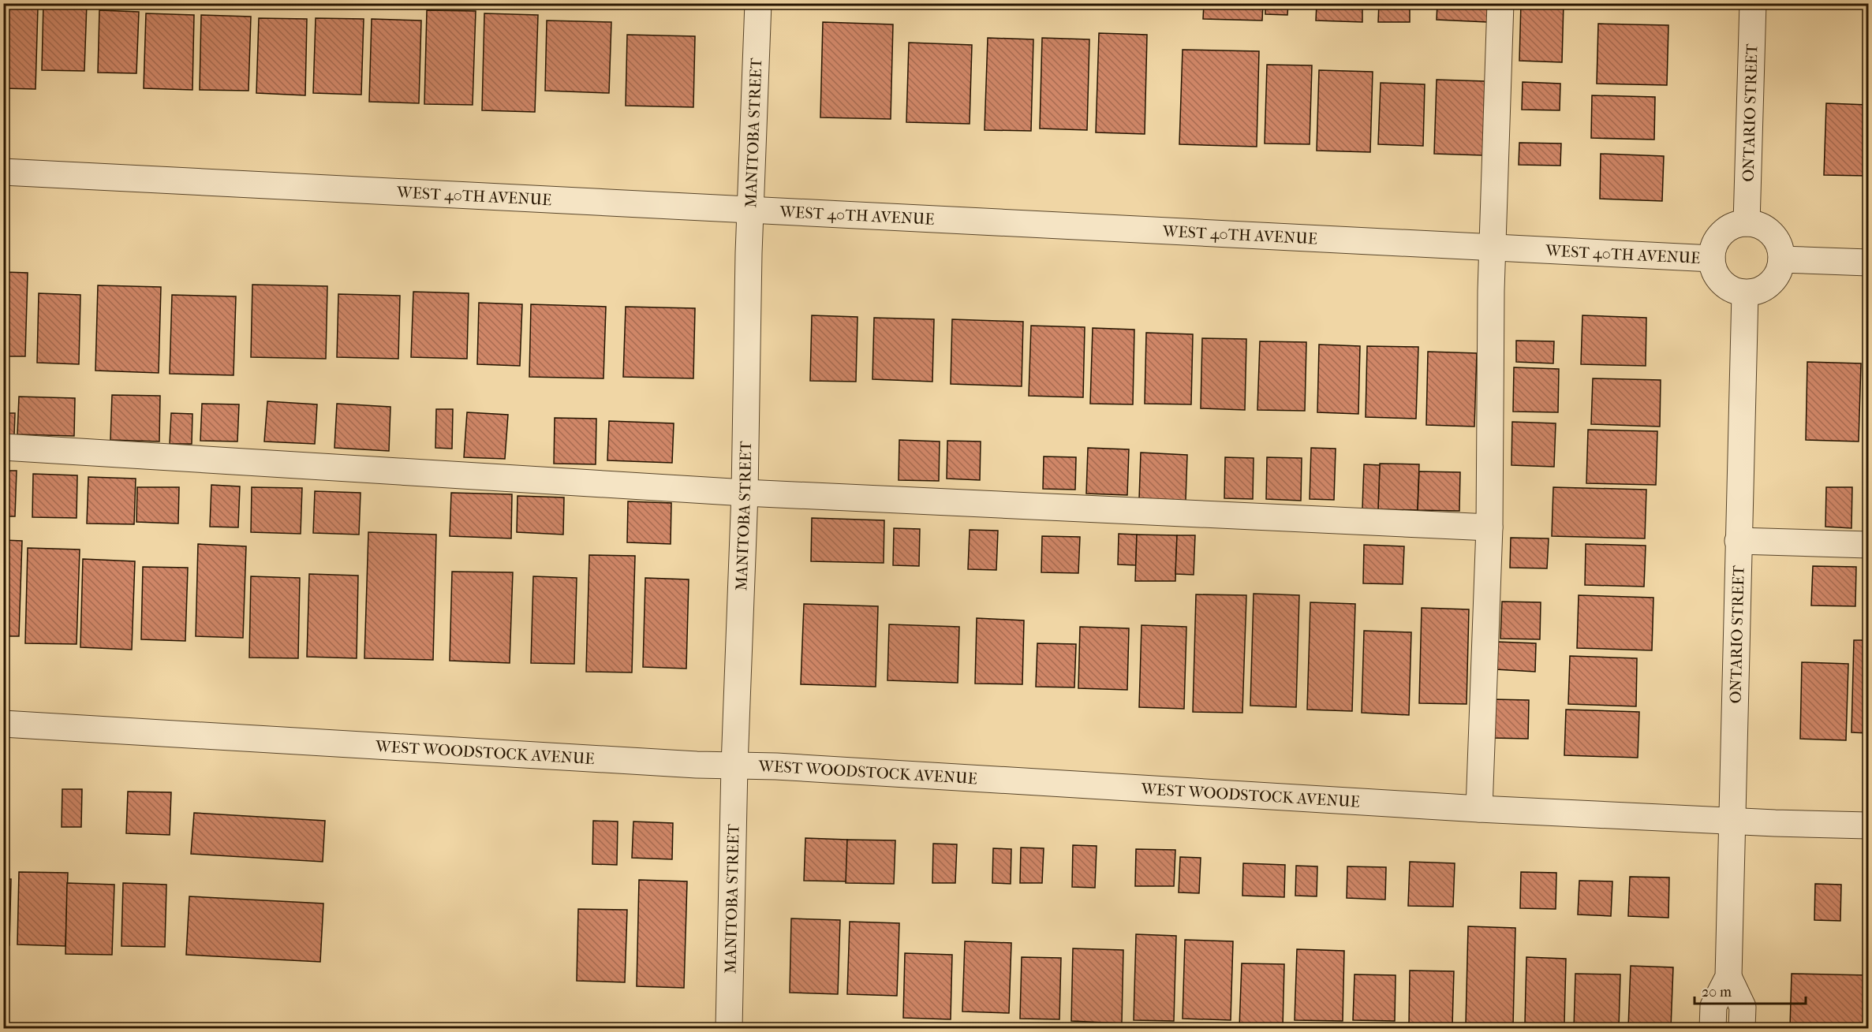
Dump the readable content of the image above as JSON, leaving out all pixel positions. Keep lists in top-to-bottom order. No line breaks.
{"streets":{"street":["ONTARIO STREET","MANITOBA STREET","WEST 40TH AVENUE","WEST WOODSTOCK AVENUE"]},"crossings":[["ONTARIO STREET","WEST 40TH AVENUE"],["ONTARIO STREET","WEST WOODSTOCK AVENUE"],["MANITOBA STREET","WEST 40TH AVENUE"],["MANITOBA STREET","WEST WOODSTOCK AVENUE"]],"scale_bar":"20 m"}
